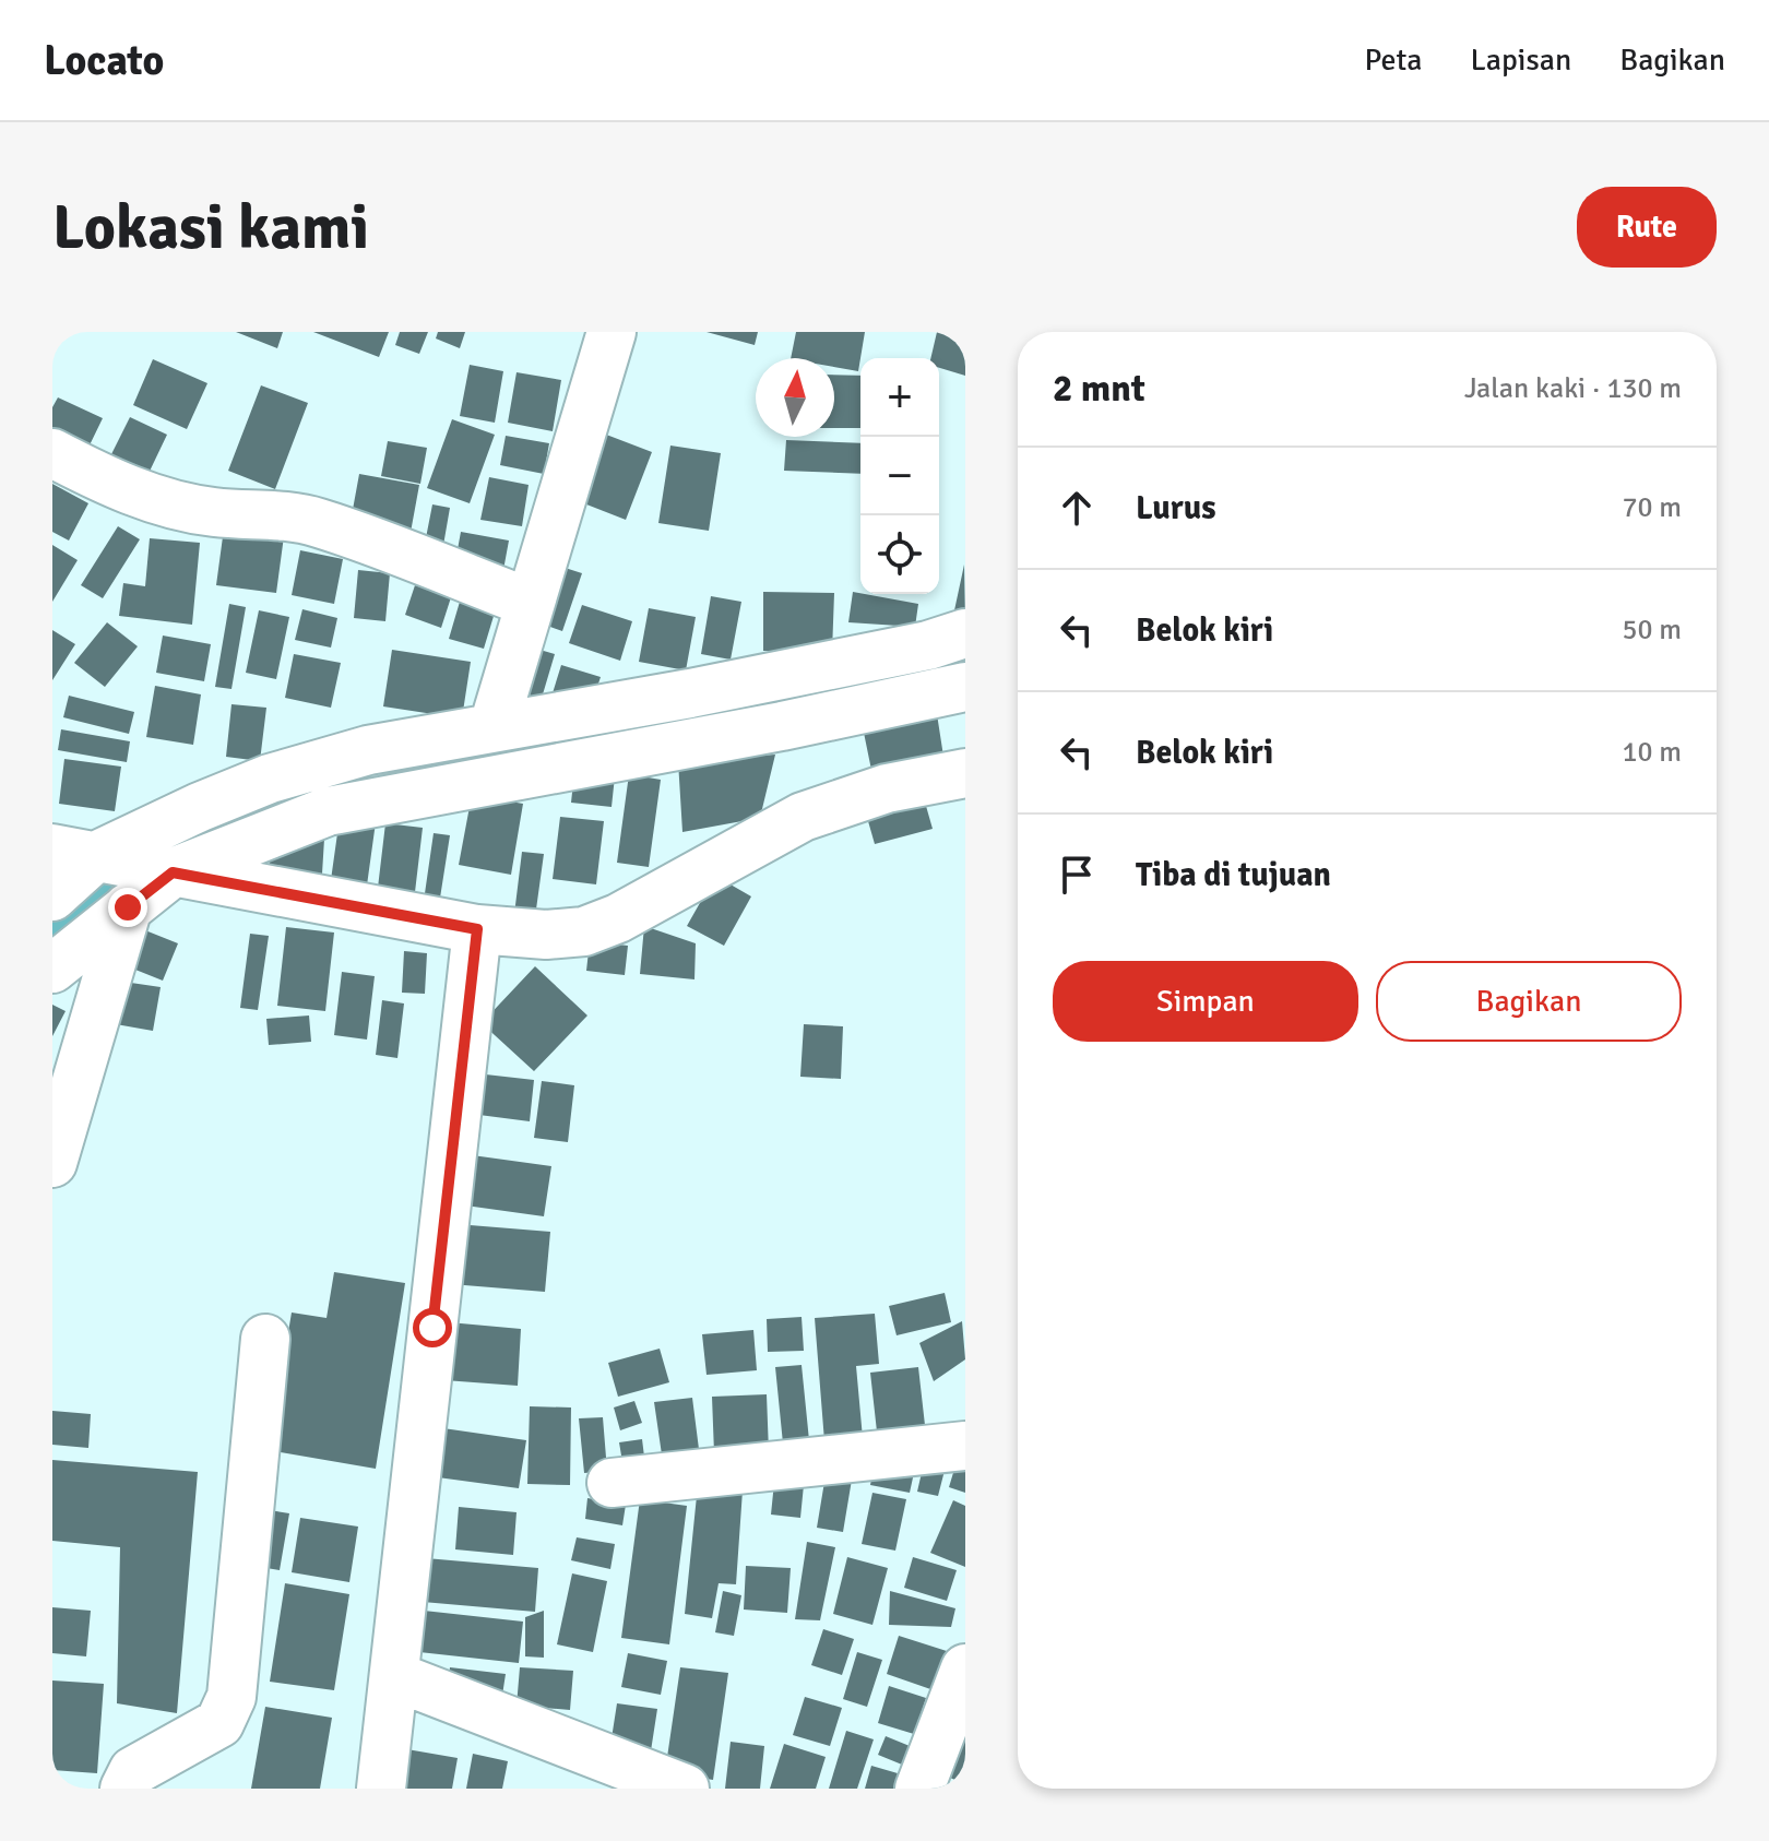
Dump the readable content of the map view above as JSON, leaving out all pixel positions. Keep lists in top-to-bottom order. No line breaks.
{"north":"top","page":{"header":"Locato","nav":["Peta","Lapisan","Bagikan"],"buttons":["Rute",["Simpan","Bagikan"]],"title":"Lokasi kami","heading":["2 mnt","Jalan kaki · 130 m"],"map_buttons":["+","−"],"list":[["Lurus","70 m"],["Belok kiri","50 m"],["Belok kiri","10 m"],"Tiba di tujuan"]}}
